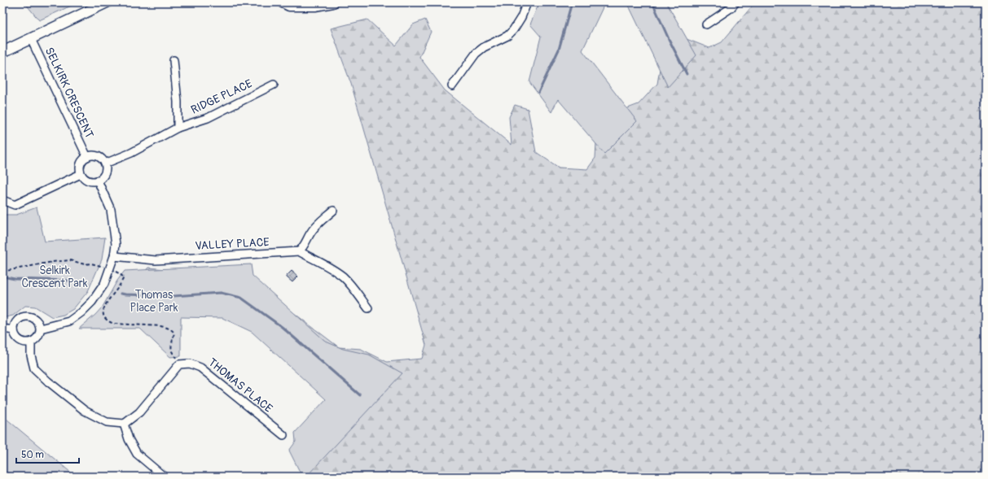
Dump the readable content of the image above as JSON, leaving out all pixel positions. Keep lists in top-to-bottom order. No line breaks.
{"streets":{"street":["SELKIRK CRESCENT","RIDGE PLACE","VALLEY PLACE","THOMAS PLACE"]},"crossings":[["SELKIRK CRESCENT","RIDGE PLACE"]],"parks":["Selkirk Crescent Park","Thomas Place Park"],"scale_bar":"50 m"}
